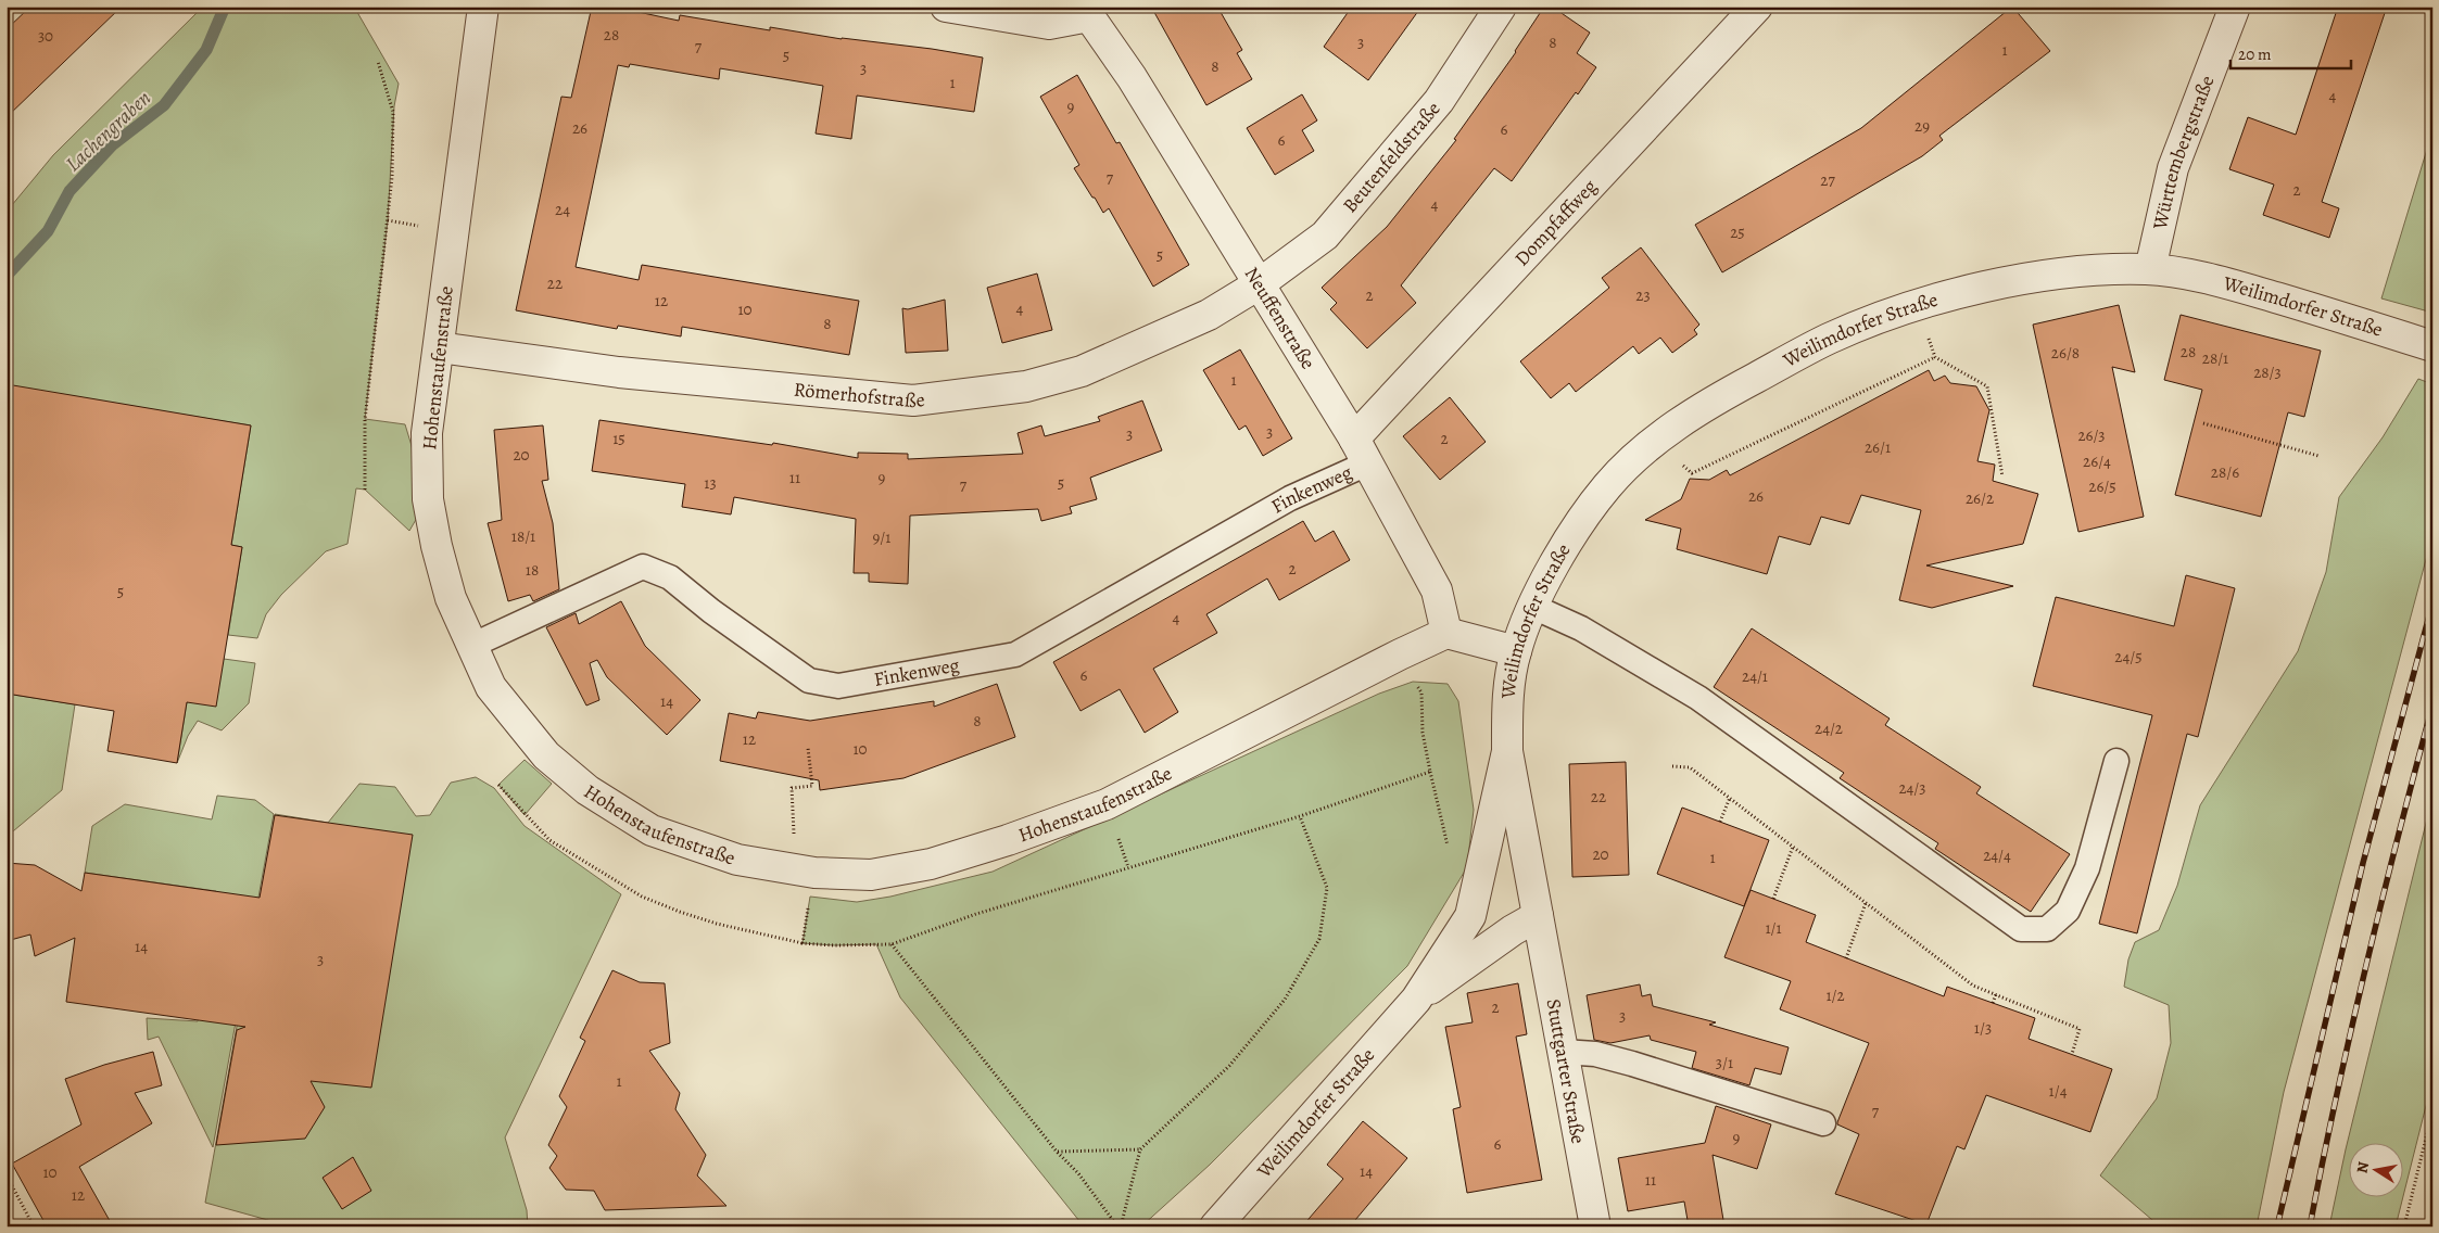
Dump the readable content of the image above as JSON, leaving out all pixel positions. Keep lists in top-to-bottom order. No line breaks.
{"streets":{"street":["Württembergstraße","Beutenfeldstraße","Dompfaffweg","Weilimdorfer Straße","Neuffenstraße","Hohenstaufenstraße","Römerhofstraße","Stuttgarter Straße"],"lane":["Finkenweg"]},"crossings":[["Württembergstraße","Weilimdorfer Straße"],["Beutenfeldstraße","Neuffenstraße"],["Beutenfeldstraße","Römerhofstraße"],["Dompfaffweg","Neuffenstraße"],["Dompfaffweg","Finkenweg"],["Weilimdorfer Straße","Stuttgarter Straße"],["Neuffenstraße","Hohenstaufenstraße"],["Neuffenstraße","Römerhofstraße"],["Neuffenstraße","Finkenweg"],["Hohenstaufenstraße","Römerhofstraße"],["Hohenstaufenstraße","Finkenweg"]],"water":["Lachengraben"],"house_numbers":["28","30","3","8","7","1","5","8","3","1","4","9","29","26","6","6","7","27","2","4","24","25","5","22","2","23","12","4","10","8","28","26/8","28/1","28/3","1","3","3","26/3","15","2","26/1","20","26/4","28/6","11","9","13","5","7","26/5","26","26/2","18/1","9/1","2","18","5","4","24/5","6","24/1","14","8","24/2","12","10","24/3","22","20","24/4","1","1/1","14","3","1/2","2","3","1/3","3/1","1","1/4","7","9","6","14","10","11","12"],"scale_bar":"20 m","north":"left"}
